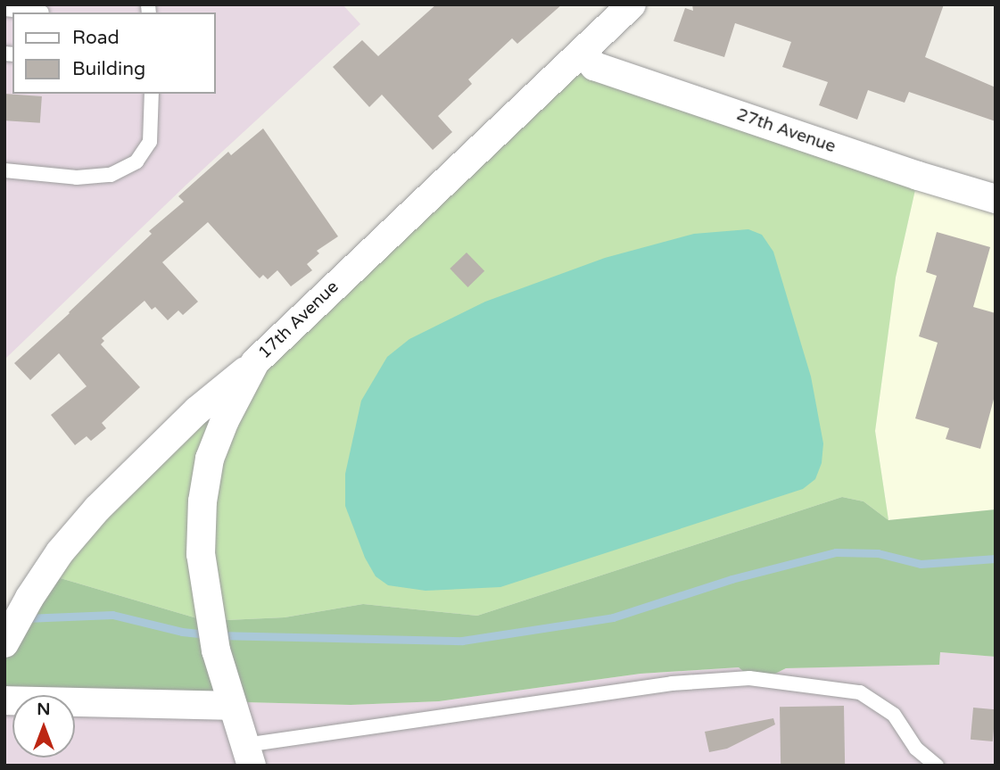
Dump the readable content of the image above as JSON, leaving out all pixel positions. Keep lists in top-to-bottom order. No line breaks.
{"streets":{"street":["27th Avenue","17th Avenue"]},"crossings":[["27th Avenue","17th Avenue"]],"legend":["Road","Building"],"north":"top"}
